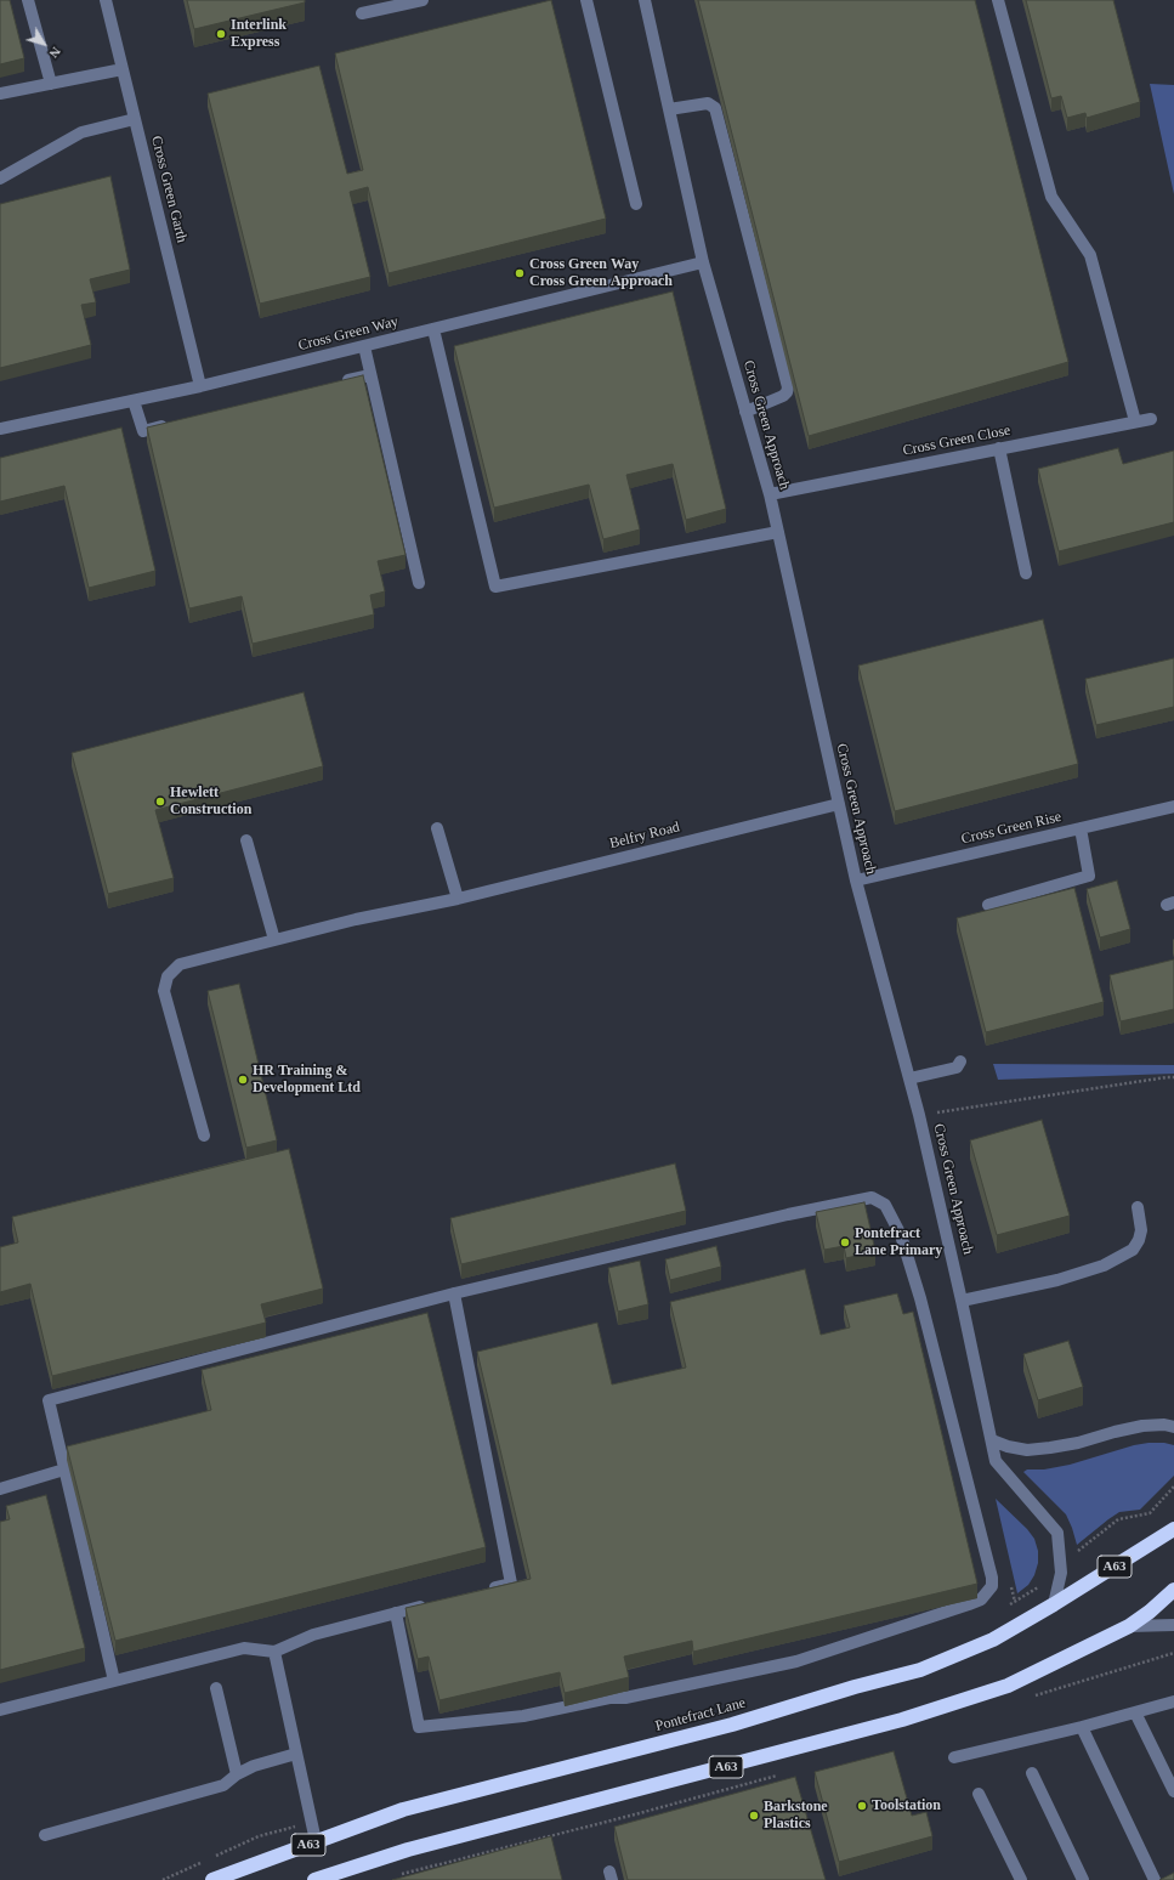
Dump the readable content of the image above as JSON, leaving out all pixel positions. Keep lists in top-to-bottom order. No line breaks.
{"streets":{"highway":["A63","Pontefract Lane"],"street":["Cross Green Garth","Cross Green Way","Cross Green Approach","Cross Green Close","Cross Green Rise","Belfry Road"]},"crossings":[["Cross Green Garth","Cross Green Way"],["Cross Green Way","Cross Green Approach"],["Cross Green Approach","Cross Green Close"],["Cross Green Approach","Cross Green Rise"],["Cross Green Approach","Belfry Road"],["Cross Green Approach","Pontefract Lane"]],"places":["Interlink Express","Cross Green Way Cross Green Approach","Hewlett Construction","HR Training & Development Ltd","Pontefract Lane Primary","Toolstation","Barkstone Plastics"],"north":"bottom right"}
